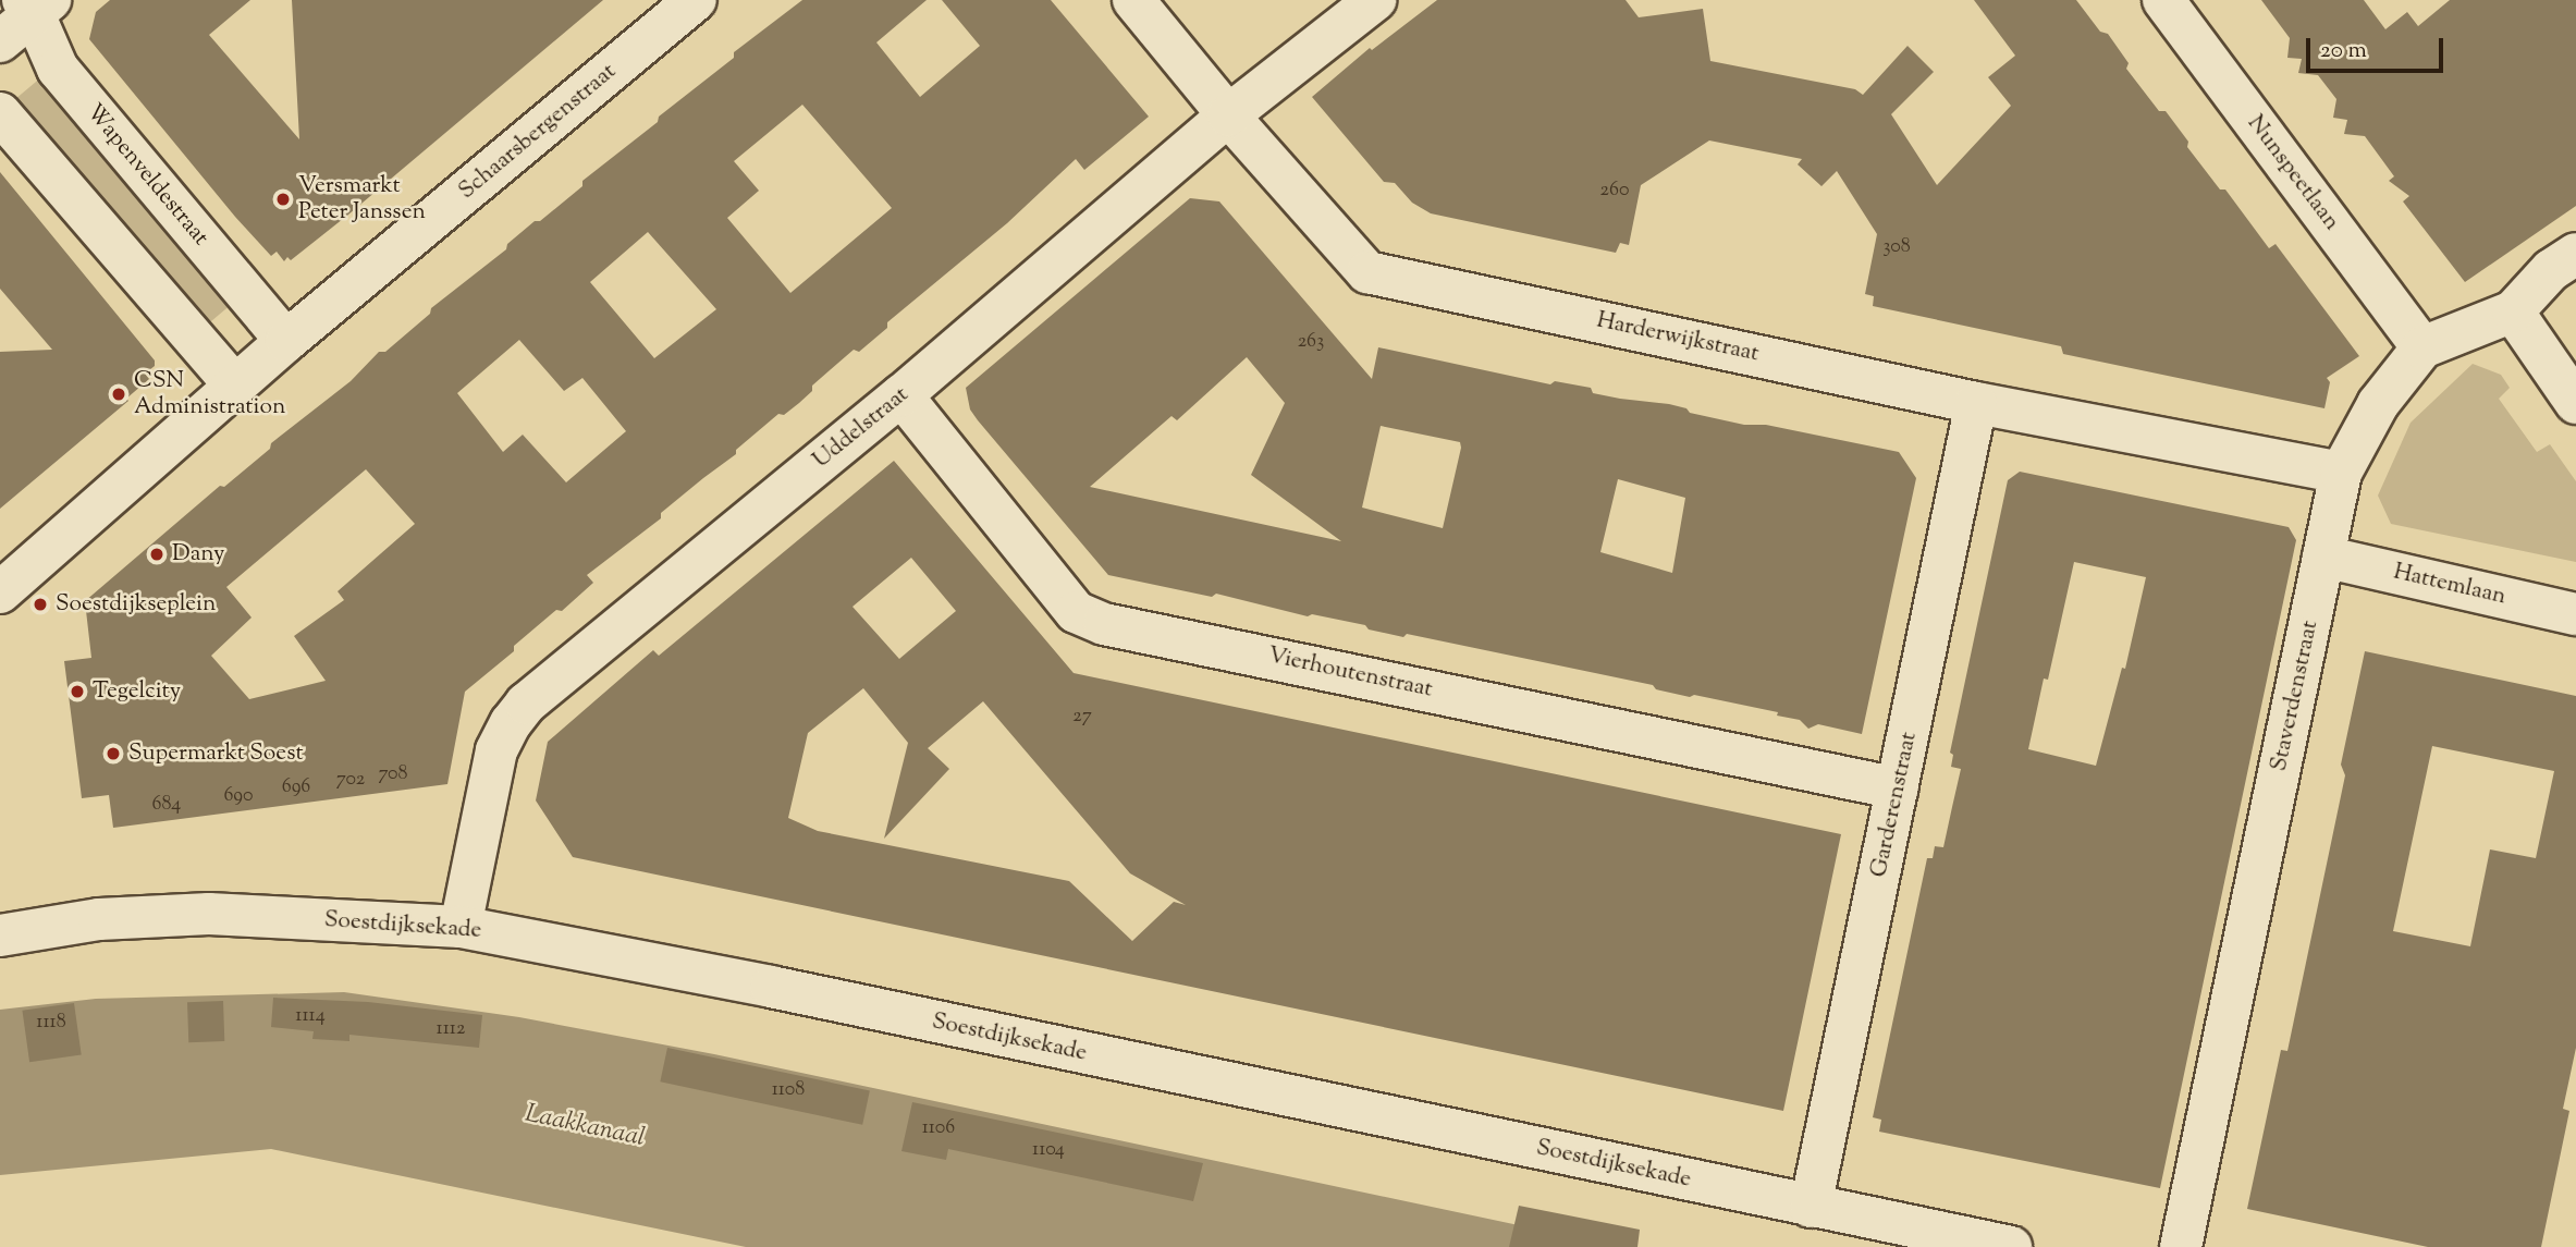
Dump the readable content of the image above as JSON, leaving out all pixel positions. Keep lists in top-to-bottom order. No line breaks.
{"streets":{"street":["Schaarsbergenstraat","Nunspeetlaan","Wapenveldestraat","Harderwijkstraat","Uddelstraat","Hattemlaan","Vierhoutenstraat","Staverdenstraat","Garderenstraat","Soestdijksekade"]},"crossings":[["Schaarsbergenstraat","Wapenveldestraat"],["Nunspeetlaan","Staverdenstraat"],["Harderwijkstraat","Uddelstraat"],["Harderwijkstraat","Staverdenstraat"],["Harderwijkstraat","Garderenstraat"],["Uddelstraat","Vierhoutenstraat"],["Uddelstraat","Soestdijksekade"],["Hattemlaan","Staverdenstraat"],["Vierhoutenstraat","Garderenstraat"],["Garderenstraat","Soestdijksekade"]],"water":["Laakkanaal"],"places":["Versmarkt Peter Janssen","CSN Administration","Dany","Soestdijkseplein","Tegelcity","Supermarkt Soest"],"house_numbers":["260","308","263","27","708","702","696","690","684","1114","1118","1112","1108","1106","1104"],"scale_bar":"20 m"}
